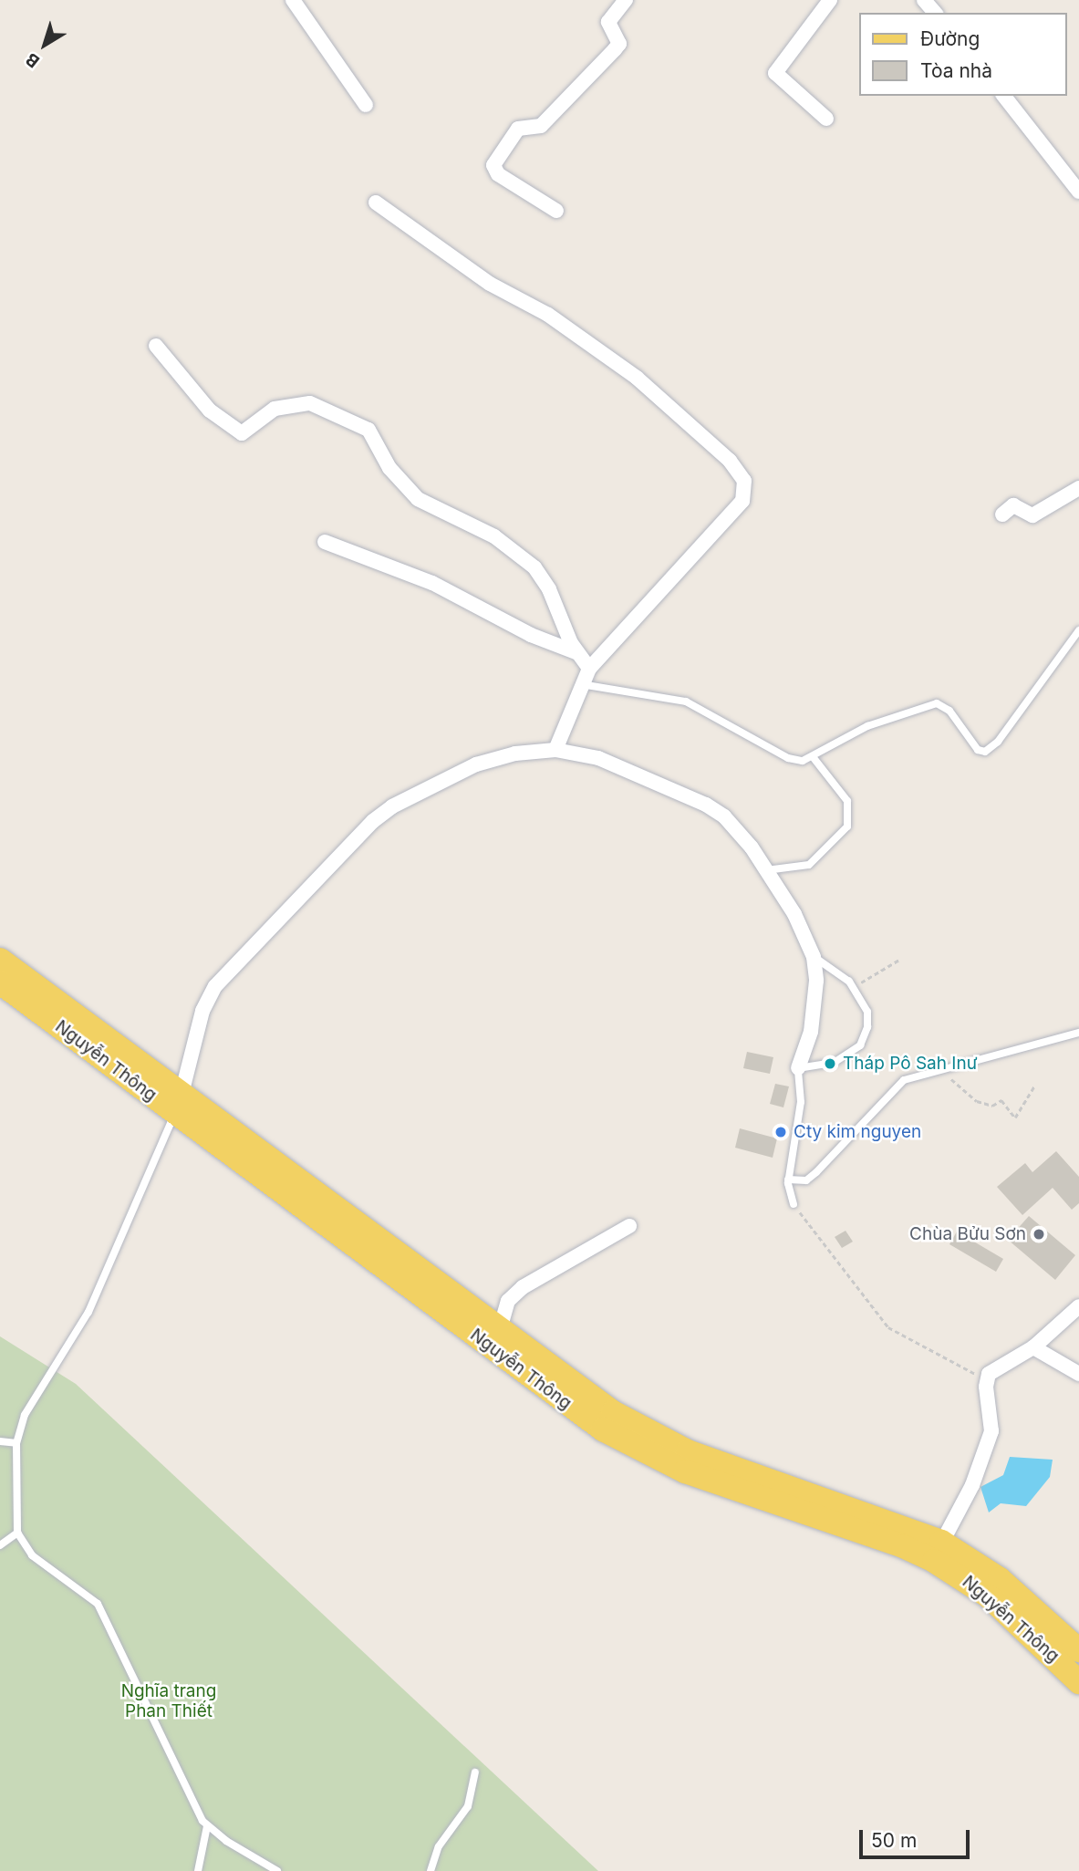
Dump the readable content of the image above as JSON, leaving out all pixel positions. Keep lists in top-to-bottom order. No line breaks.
{"streets":{"main road":["Nguyễn Thông"]},"parks":["Nghĩa trang Phan Thiết"],"places":["Tháp Pô Sah Inư","Cty kim nguyen","Chùa Bửu Sơn"],"legend":["Đường","Tòa nhà"],"scale_bar":"50 m","north":"bottom left"}
